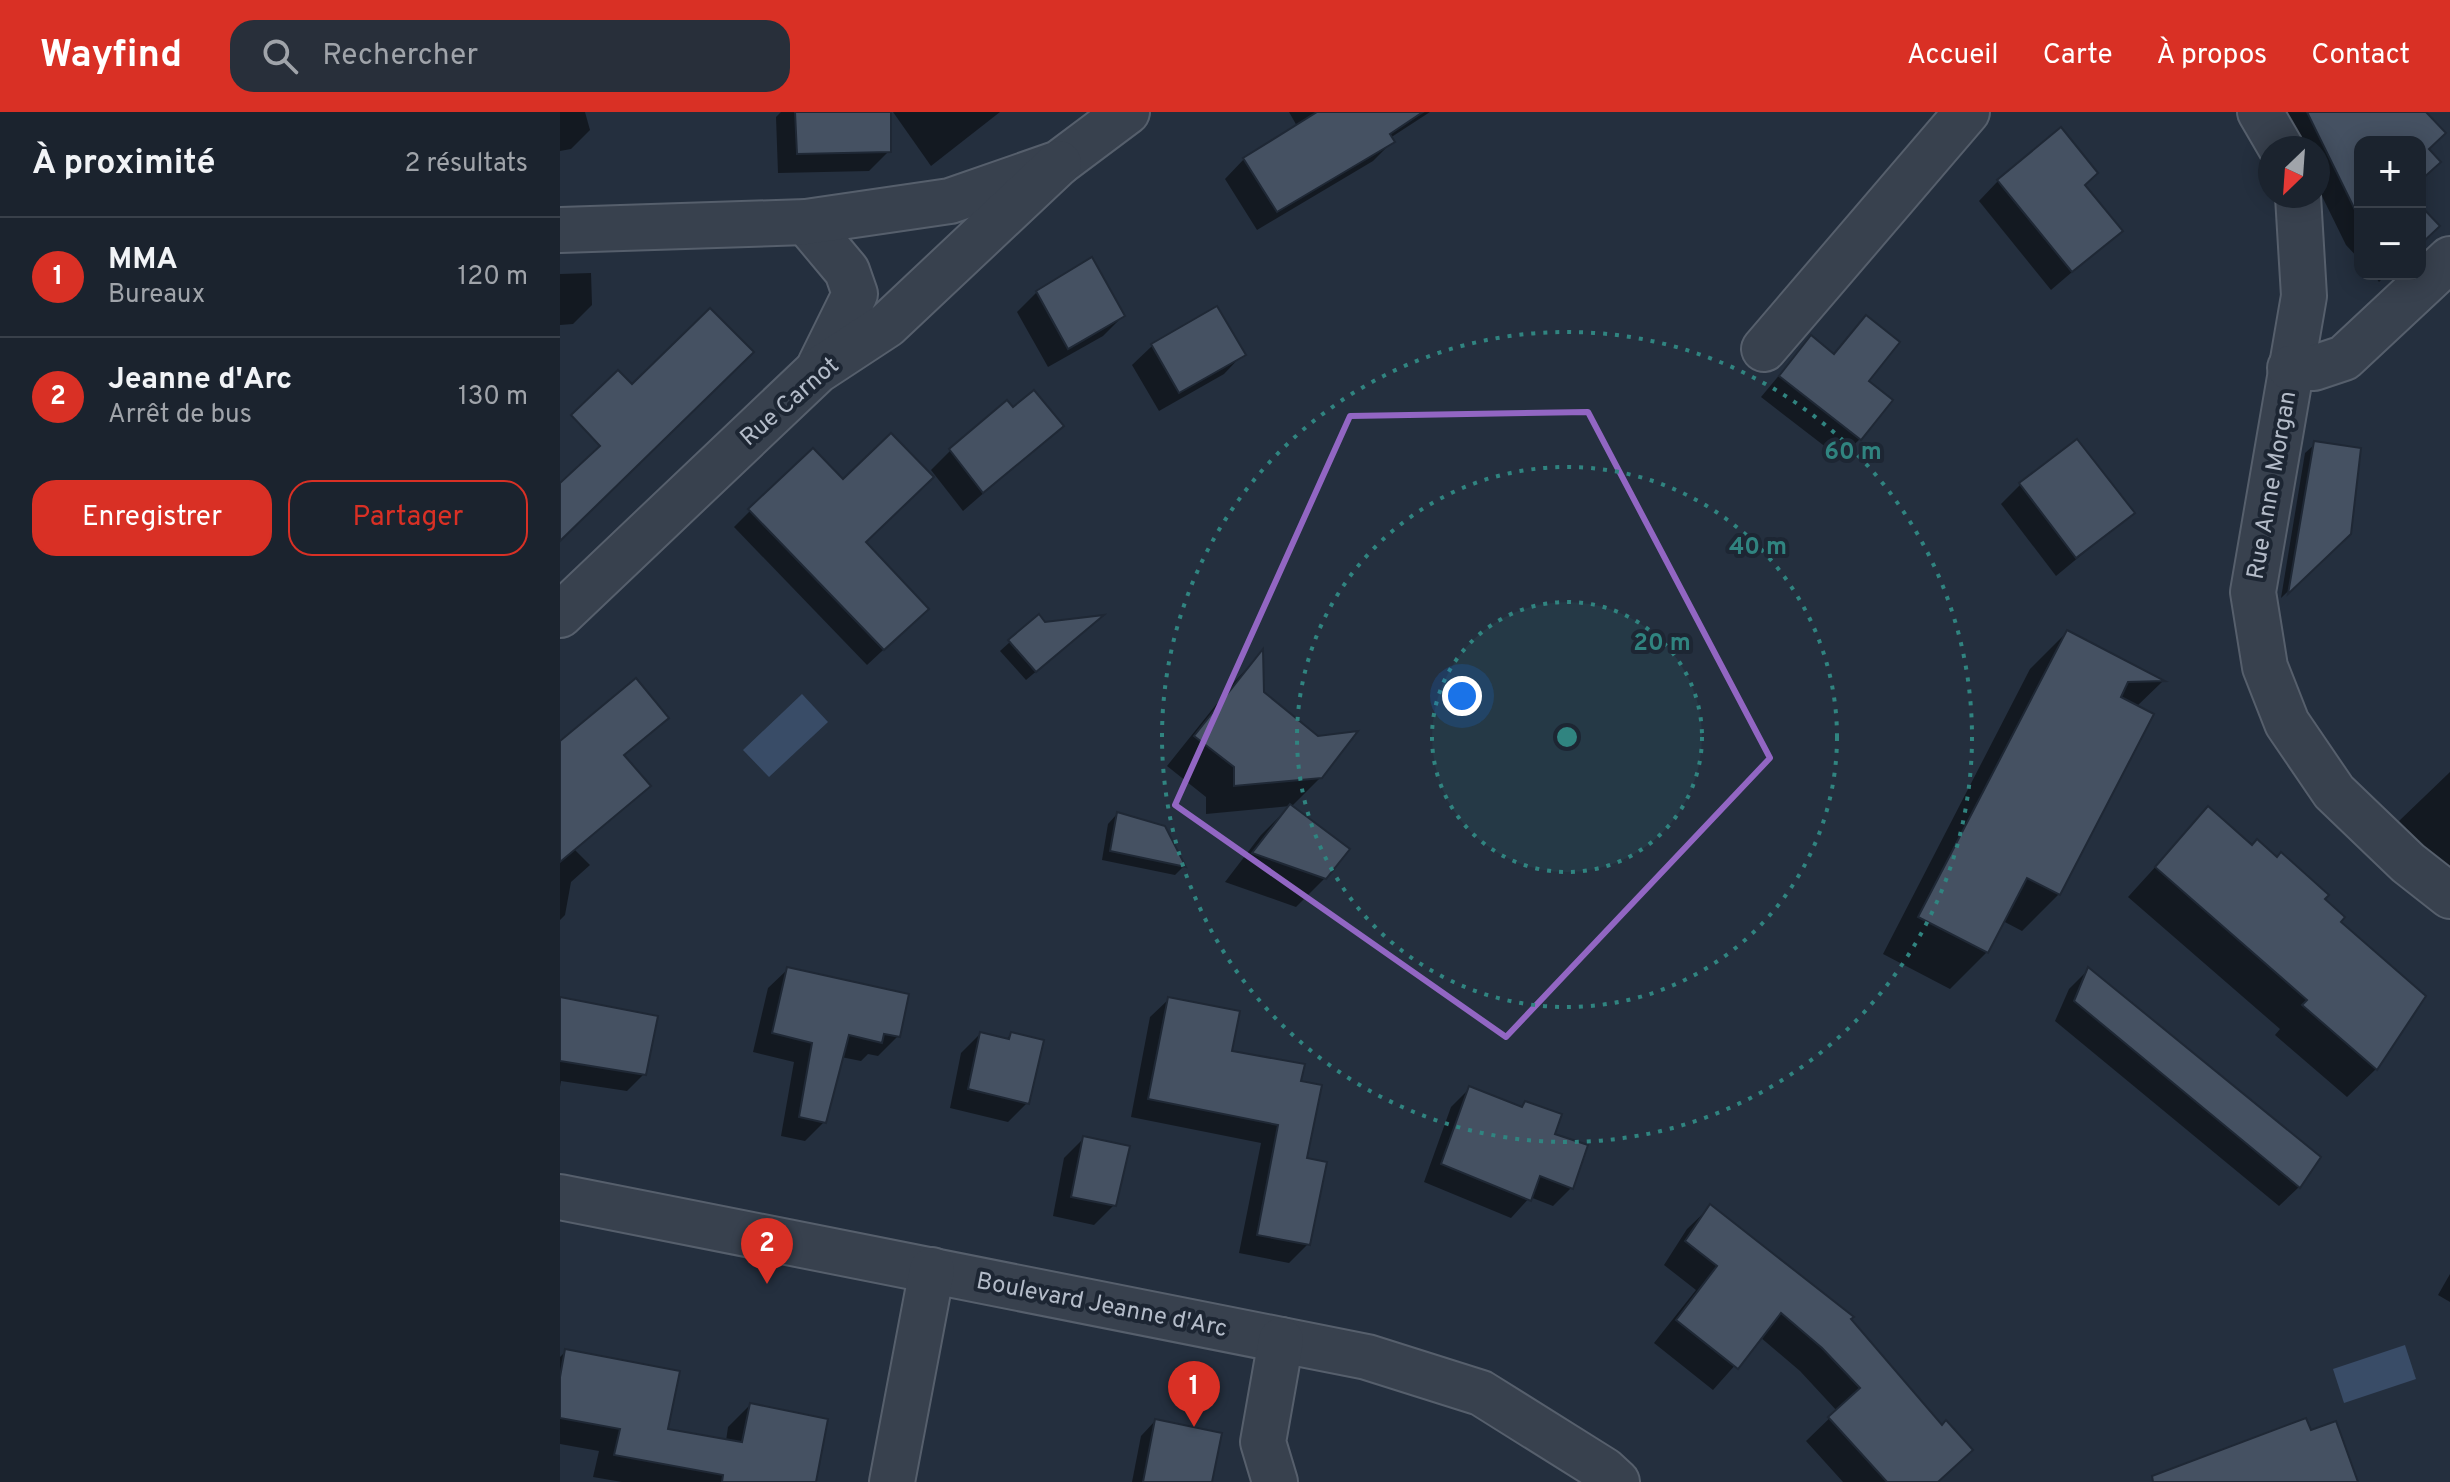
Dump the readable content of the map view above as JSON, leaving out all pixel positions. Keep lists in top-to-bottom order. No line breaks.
{"streets":{"street":["Rue Carnot","Rue Anne Morgan","Boulevard Jeanne d'Arc"]},"north":"bottom left","page":{"header":"Wayfind","search":"Rechercher","nav":["Accueil","Carte","À propos","Contact"],"heading":["À proximité","2 résultats"],"map_buttons":["+","−"],"list":[{"mark":"1","name":"MMA","note":"Bureaux","value":"120 m"},{"mark":"2","name":"Jeanne d'Arc","note":"Arrêt de bus","value":"130 m"}],"buttons":["Enregistrer","Partager"],"pins":["2","1"]},"rings":["60 m","40 m","20 m"]}
